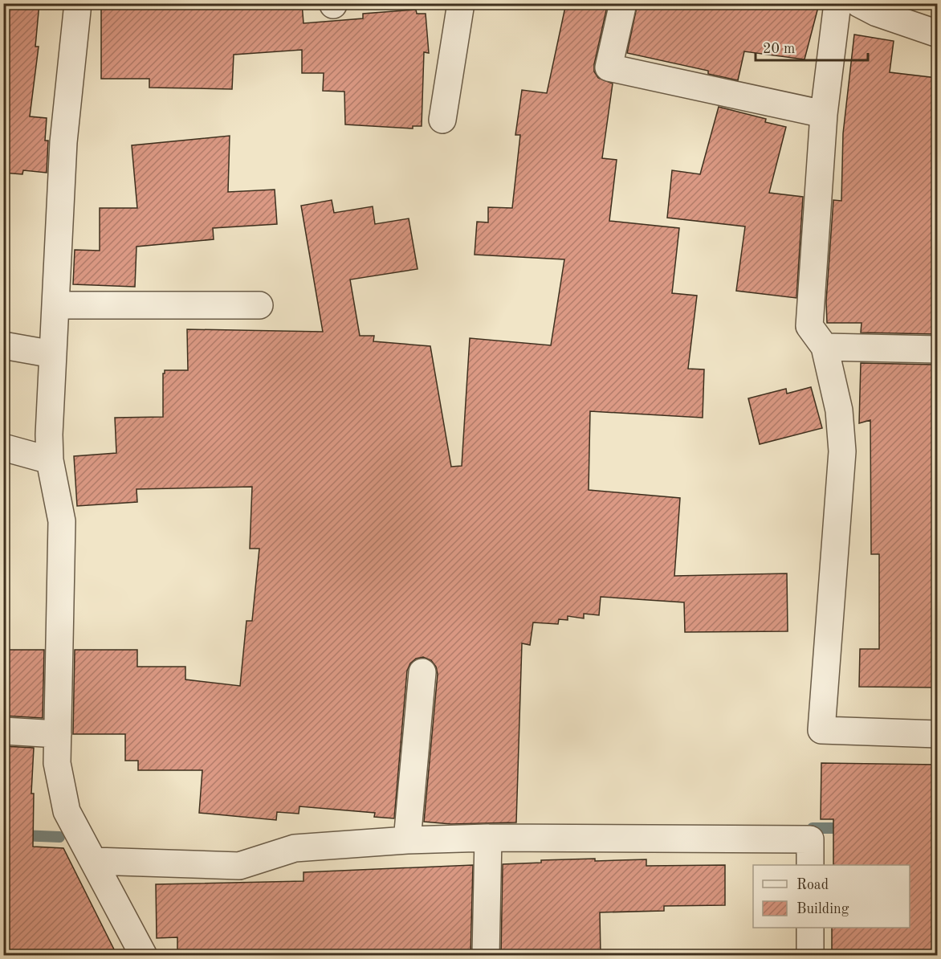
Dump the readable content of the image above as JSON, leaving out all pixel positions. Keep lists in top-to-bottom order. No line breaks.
{"legend":["Road","Building"],"scale_bar":"20 m"}
